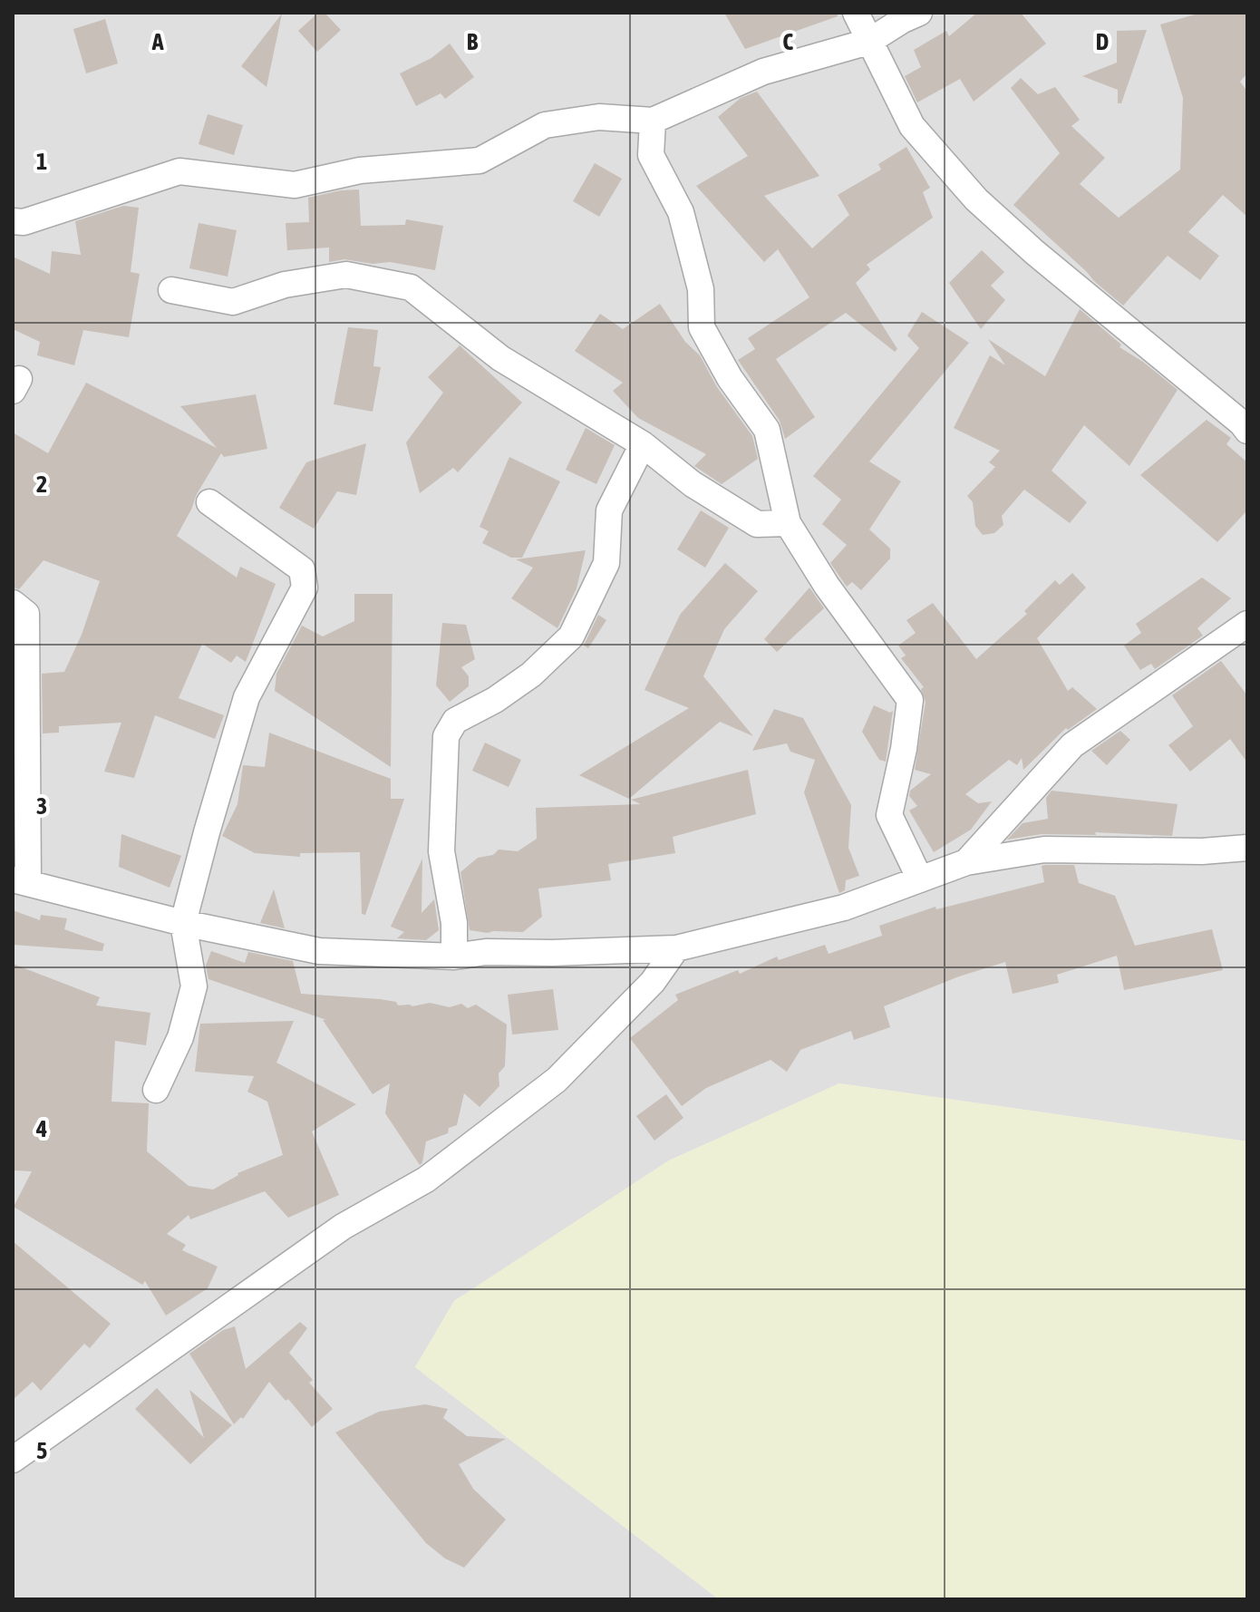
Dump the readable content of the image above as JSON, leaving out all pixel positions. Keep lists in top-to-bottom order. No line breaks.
{"grid":{"columns":["A","B","C","D"],"rows":["1","2","3","4","5"]}}
